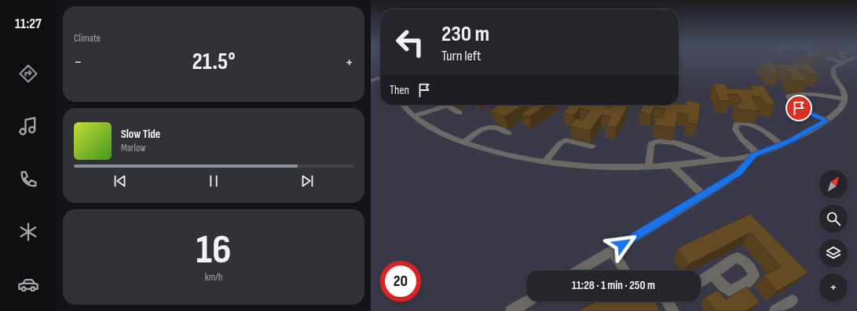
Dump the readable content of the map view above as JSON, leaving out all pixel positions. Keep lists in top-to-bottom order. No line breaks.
{"north":"top right","page":{"tabs":"11:27","tile":["Climate",["16","km/h"]],"turn":["230 m","Turn left"],"heat":["−","21.5°","+"],"then":"Then","song":["Slow Tide","Marlow"],"map_buttons":"+","limit":"20","trip":"11:28 · 1 min · 250 m"}}
